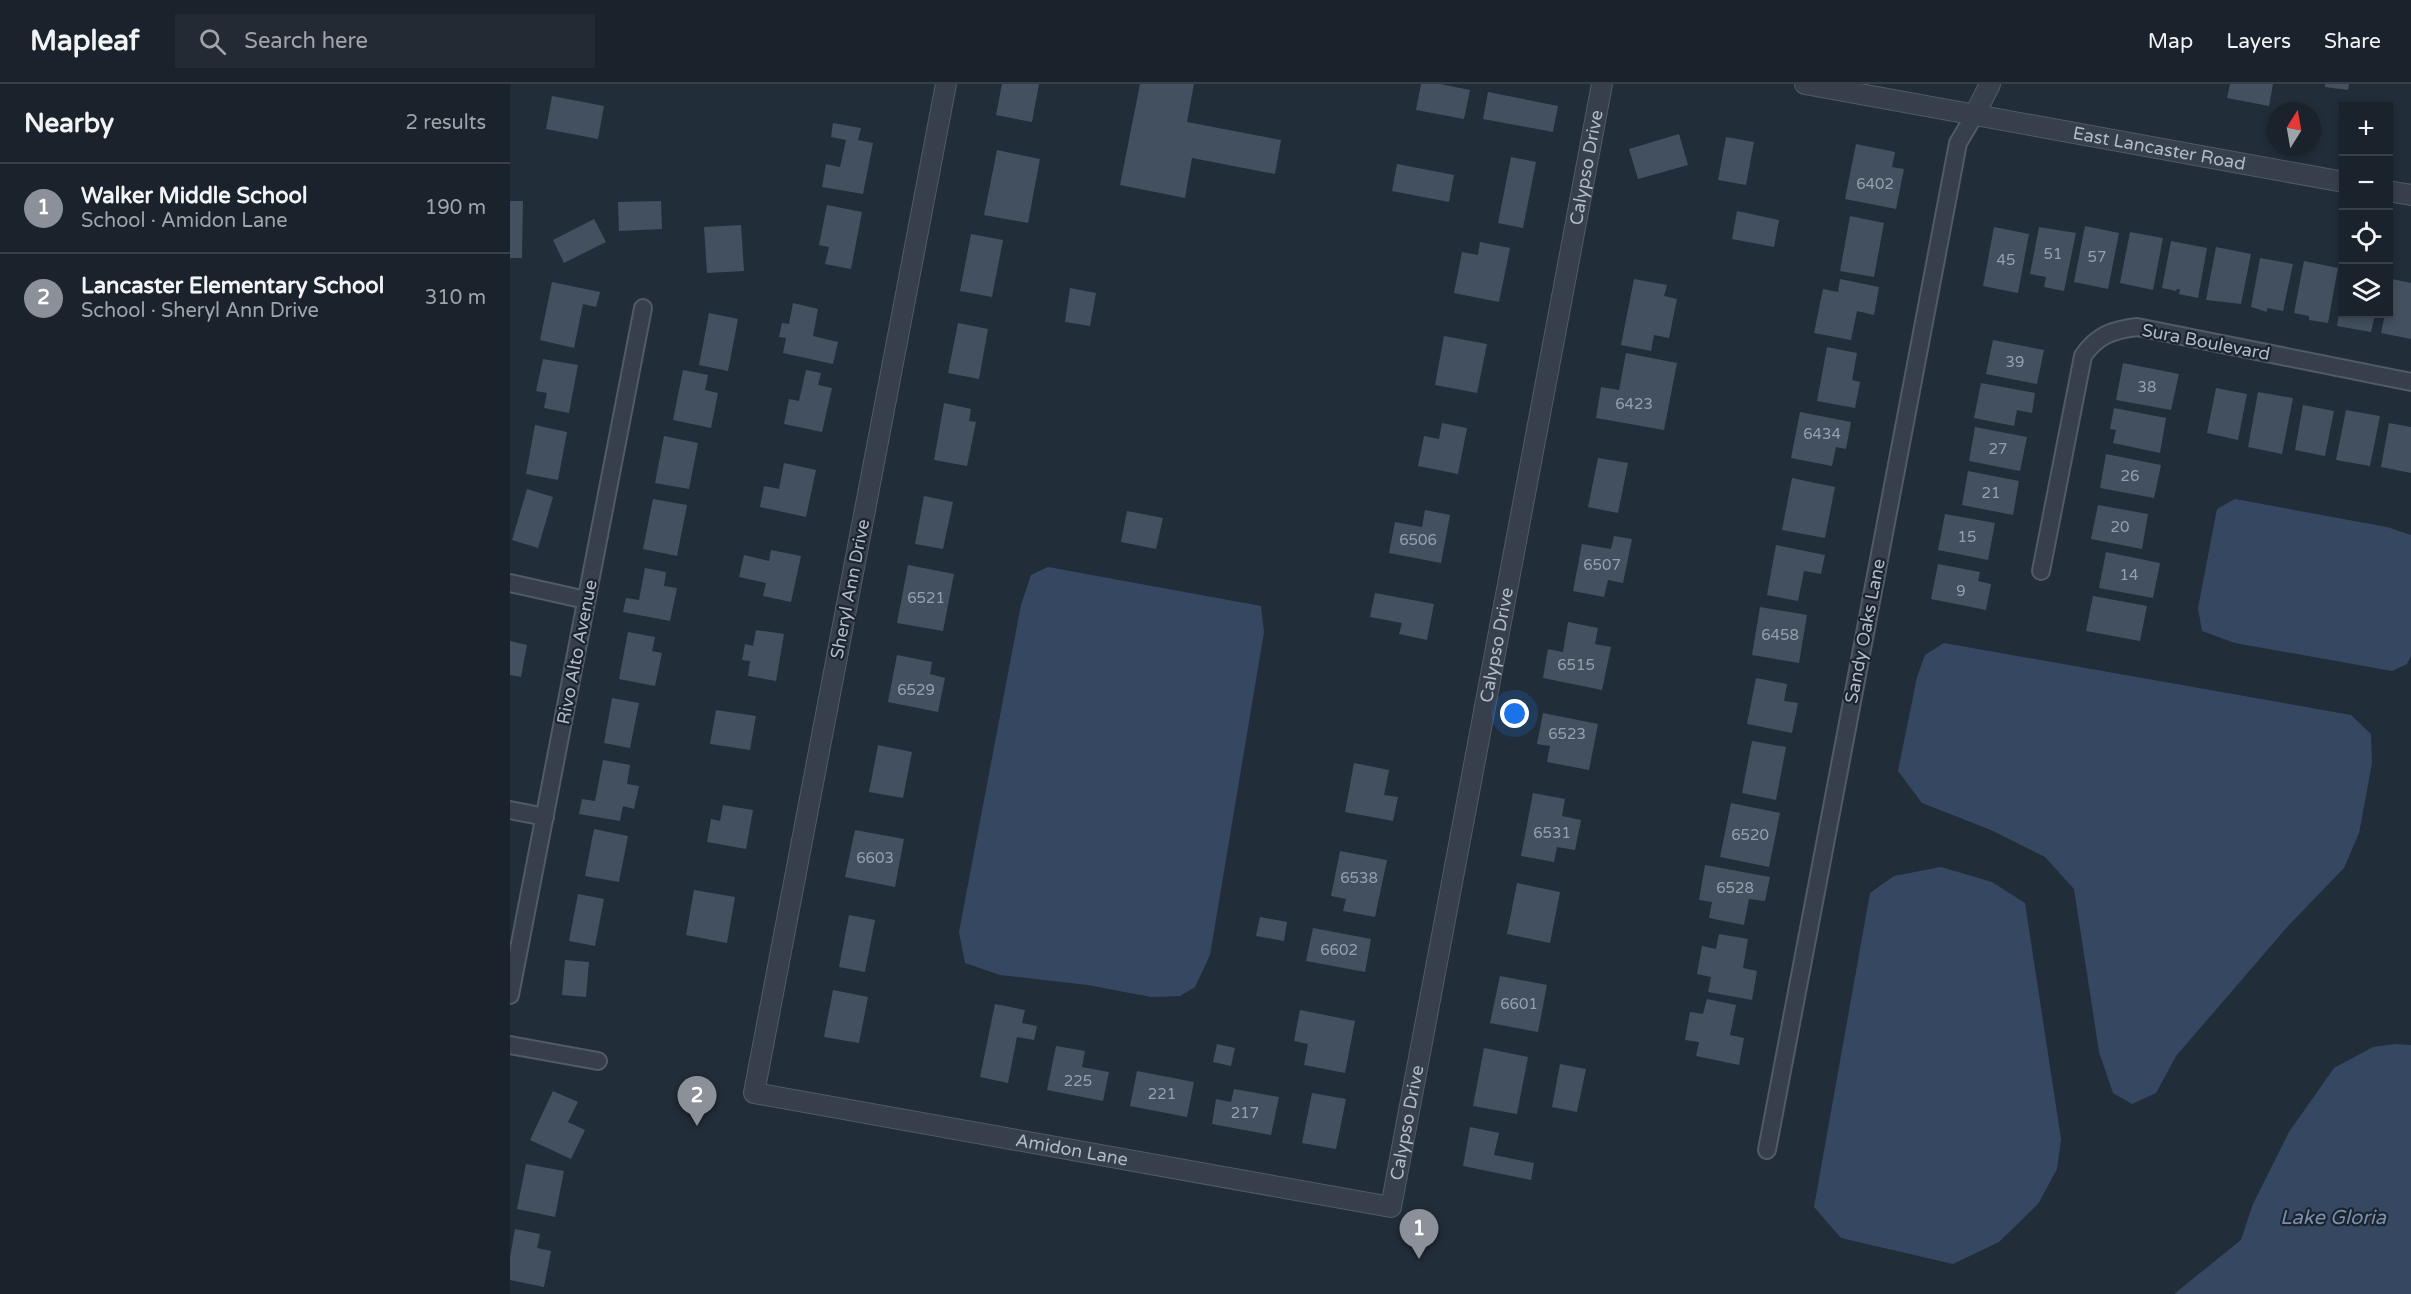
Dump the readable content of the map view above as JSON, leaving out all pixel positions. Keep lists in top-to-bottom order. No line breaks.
{"streets":{"street":["East Lancaster Road","Calypso Drive","Sura Boulevard","Sheryl Ann Drive","Sandy Oaks Lane","Rivo Alto Avenue","Amidon Lane"]},"crossings":[["East Lancaster Road","Sandy Oaks Lane"],["Calypso Drive","Amidon Lane"],["Sheryl Ann Drive","Amidon Lane"]],"water":["Lake Gloria"],"house_numbers":["6402","51","57","45","39","38","6423","6434","27","26","21","20","15","6506","6507","14","9","6521","6458","6515","6529","6523","6531","6520","6603","6538","6528","6602","6601","225","221","217"],"north":"top","page":{"header":"Mapleaf","search":"Search here","nav":["Map","Layers","Share"],"heading":["Nearby","2 results"],"map_buttons":["+","−"],"list":[{"mark":"1","name":"Walker Middle School","note":"School · Amidon Lane","value":"190 m"},{"mark":"2","name":"Lancaster Elementary School","note":"School · Sheryl Ann Drive","value":"310 m"}],"pins":["2","1"]}}
